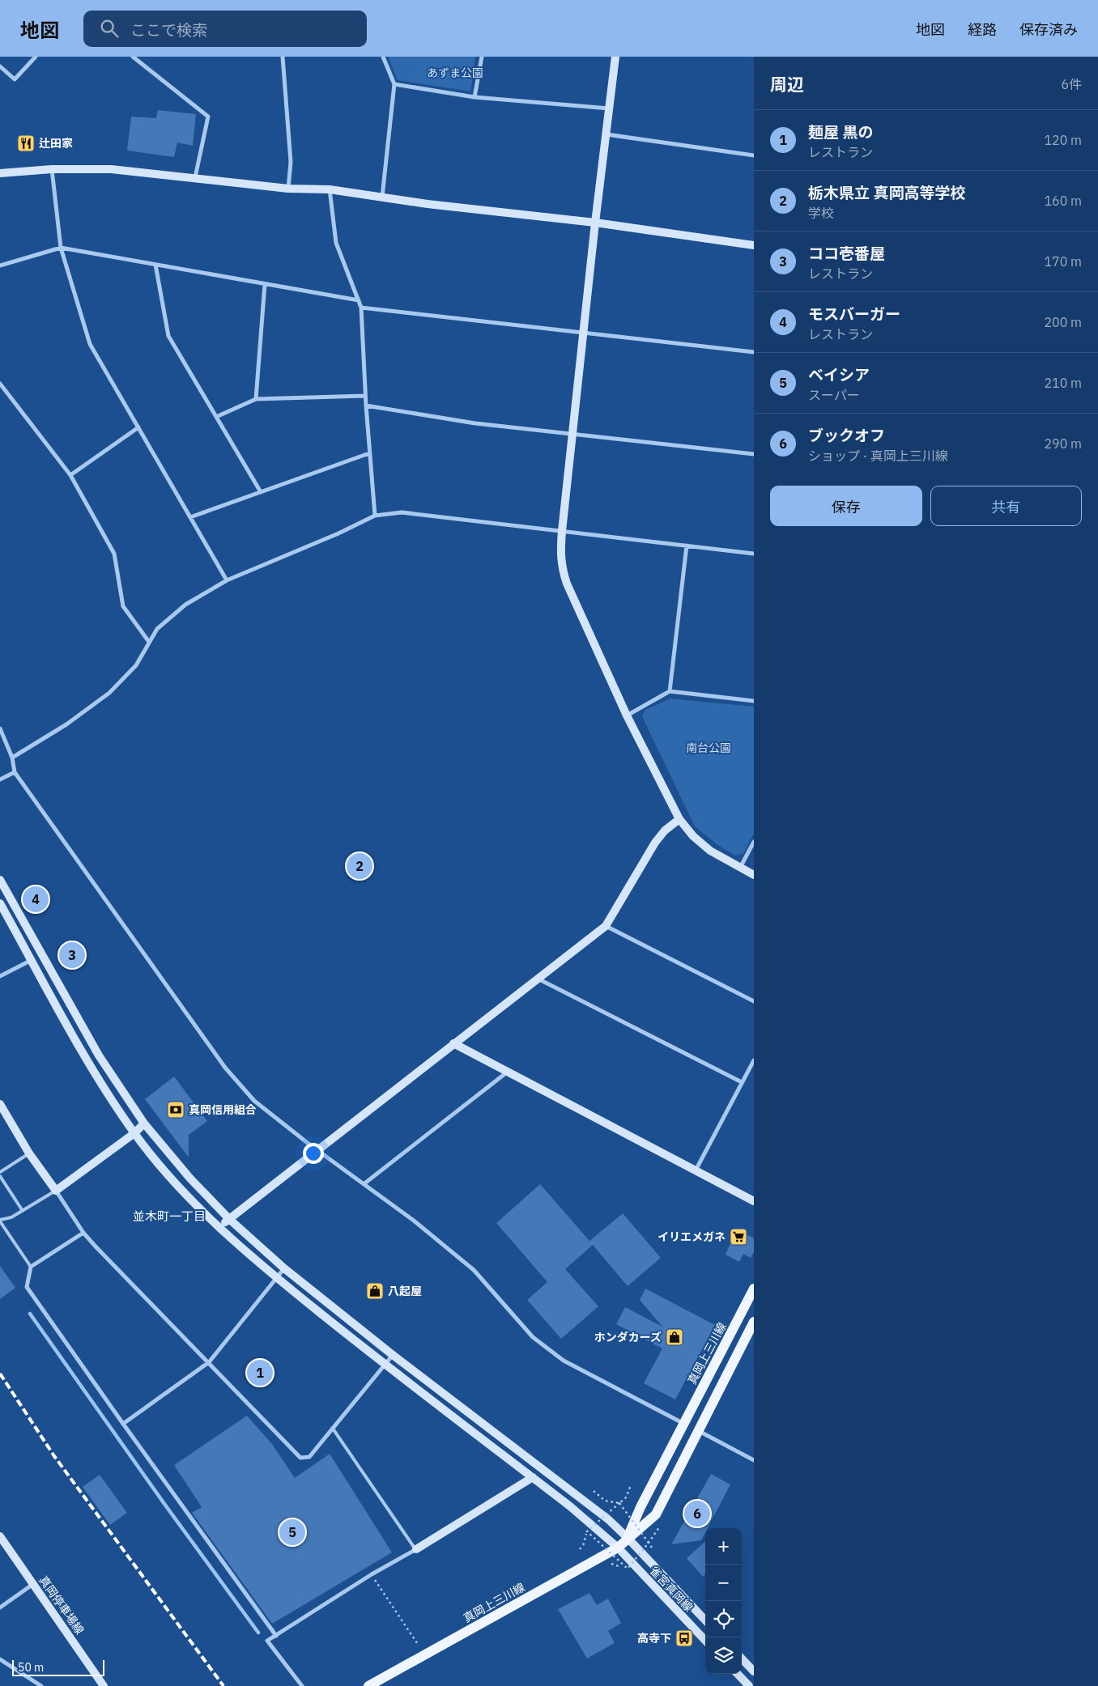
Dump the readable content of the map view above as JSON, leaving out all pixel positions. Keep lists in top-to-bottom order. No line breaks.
{"streets":{"main road":["真岡上三川線"],"street":["雀宮真岡線","真岡停車場線"]},"crossings":[["真岡上三川線","雀宮真岡線"]],"districts":["並木町一丁目"],"parks":["あずま公園","南台公園"],"places":{"restaurant":["辻田家"],"bank":["真岡信用組合"],"supermarket":["イリエメガネ"],"shop":["八起屋","ホンダカーズ"],"bus stop":["高寺下"]},"scale_bar":"50 m","page":{"header":"地図","search":"ここで検索","nav":["地図","経路","保存済み"],"heading":["周辺","6件"],"list":[{"mark":"1","name":"麺屋 黒の","note":"レストラン","value":"120 m"},{"mark":"2","name":"栃木県立 真岡高等学校","note":"学校","value":"160 m"},{"mark":"3","name":"ココ壱番屋","note":"レストラン","value":"170 m"},{"mark":"4","name":"モスバーガー","note":"レストラン","value":"200 m"},{"mark":"5","name":"ベイシア","note":"スーパー","value":"210 m"},{"mark":"6","name":"ブックオフ","note":"ショップ · 真岡上三川線","value":"290 m"}],"buttons":["保存","共有"],"pins":["2","4","3","1","6","5"],"map_buttons":["+","−"],"scale":"50 m"}}
